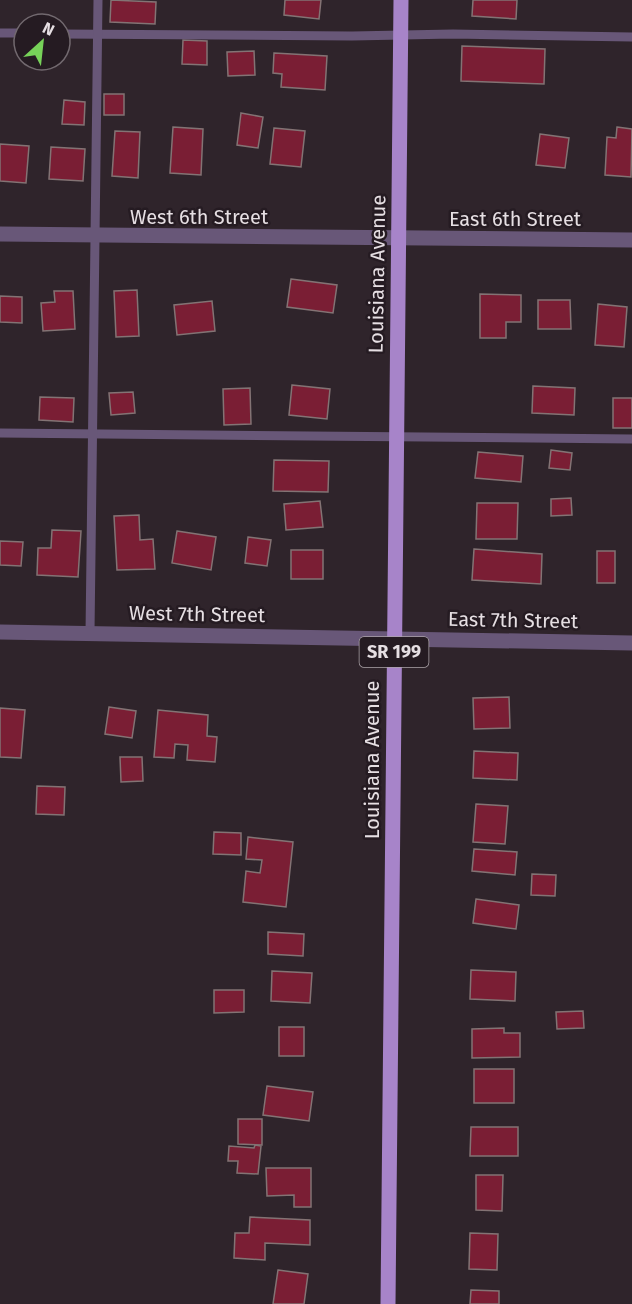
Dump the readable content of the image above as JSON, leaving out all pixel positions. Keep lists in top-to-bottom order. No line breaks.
{"streets":{"main road":["Louisiana Avenue","SR 199"],"street":["West 6th Street","East 6th Street","West 7th Street","East 7th Street"]},"crossings":[["West 6th Street","East 6th Street"],["West 6th Street","Louisiana Avenue"],["East 6th Street","Louisiana Avenue"],["Louisiana Avenue","West 7th Street"],["Louisiana Avenue","East 7th Street"],["West 7th Street","East 7th Street"]],"north":"top right"}
